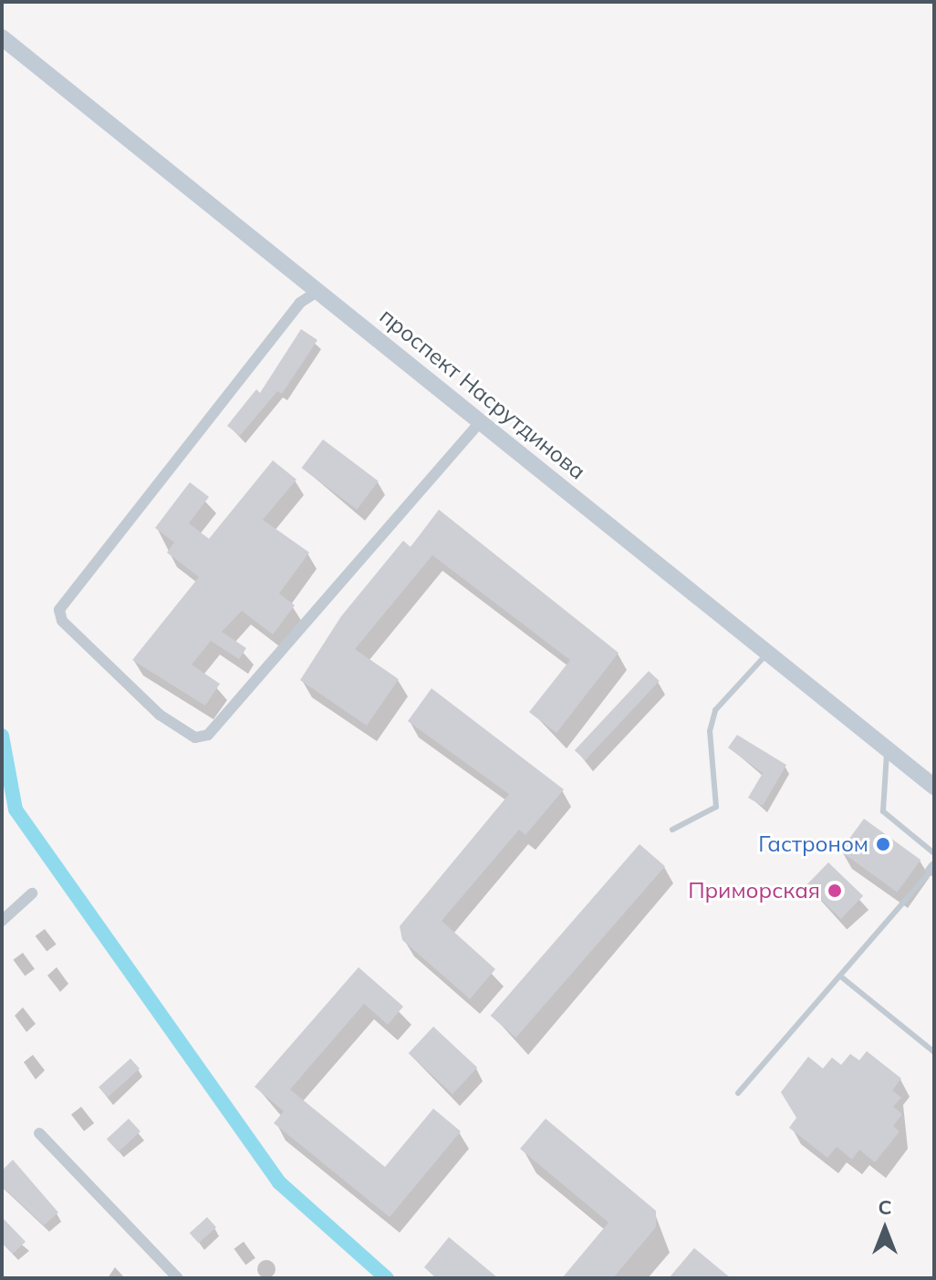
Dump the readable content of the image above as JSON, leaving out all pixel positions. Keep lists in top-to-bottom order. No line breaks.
{"streets":{"main road":["проспект Насрутдинова"]},"places":["Гастроном","Приморская"],"north":"top"}
